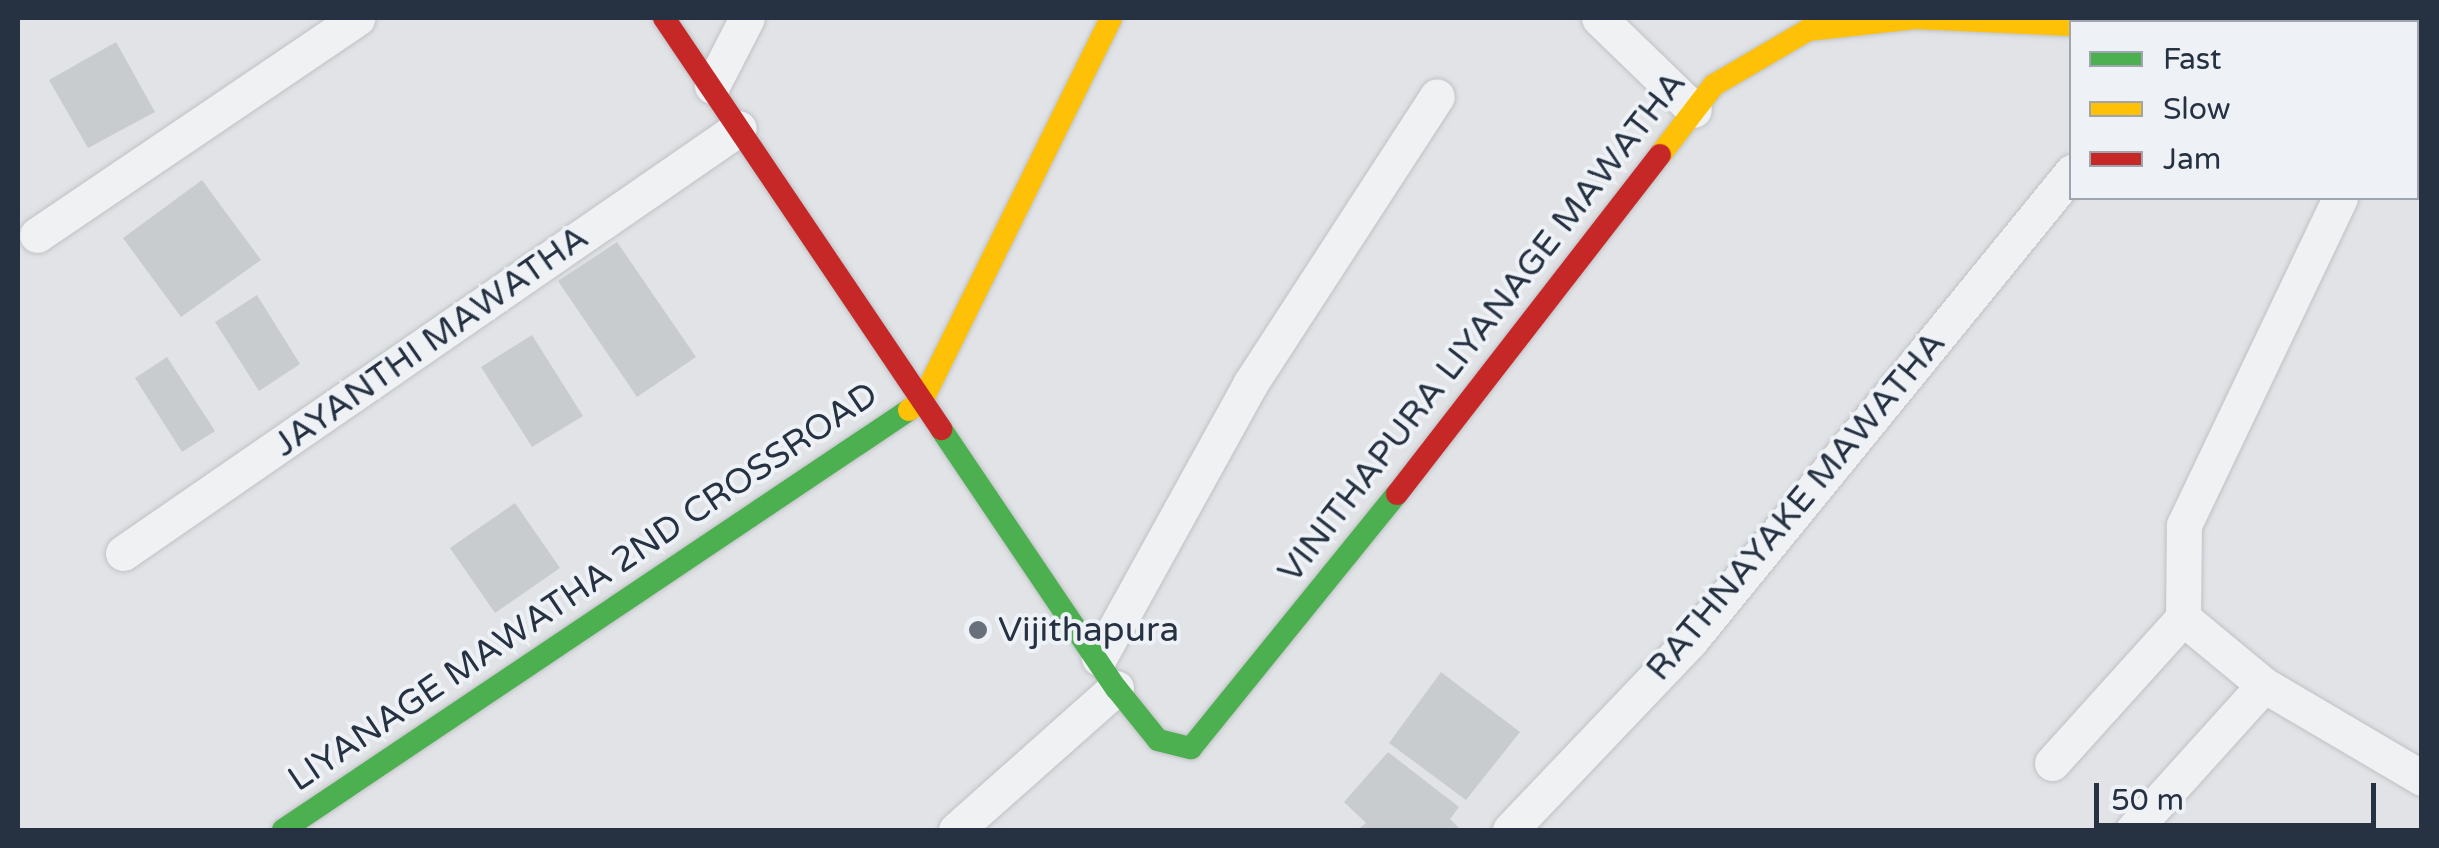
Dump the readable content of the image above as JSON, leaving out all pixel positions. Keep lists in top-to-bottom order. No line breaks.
{"streets":{"street":["VINITHAPURA LIYANAGE MAWATHA","JAYANTHI MAWATHA","RATHNAYAKE MAWATHA","LIYANAGE MAWATHA 2ND CROSSROAD"]},"places":["Vijithapura"],"legend":["Fast","Slow","Jam"],"scale_bar":"50 m"}
